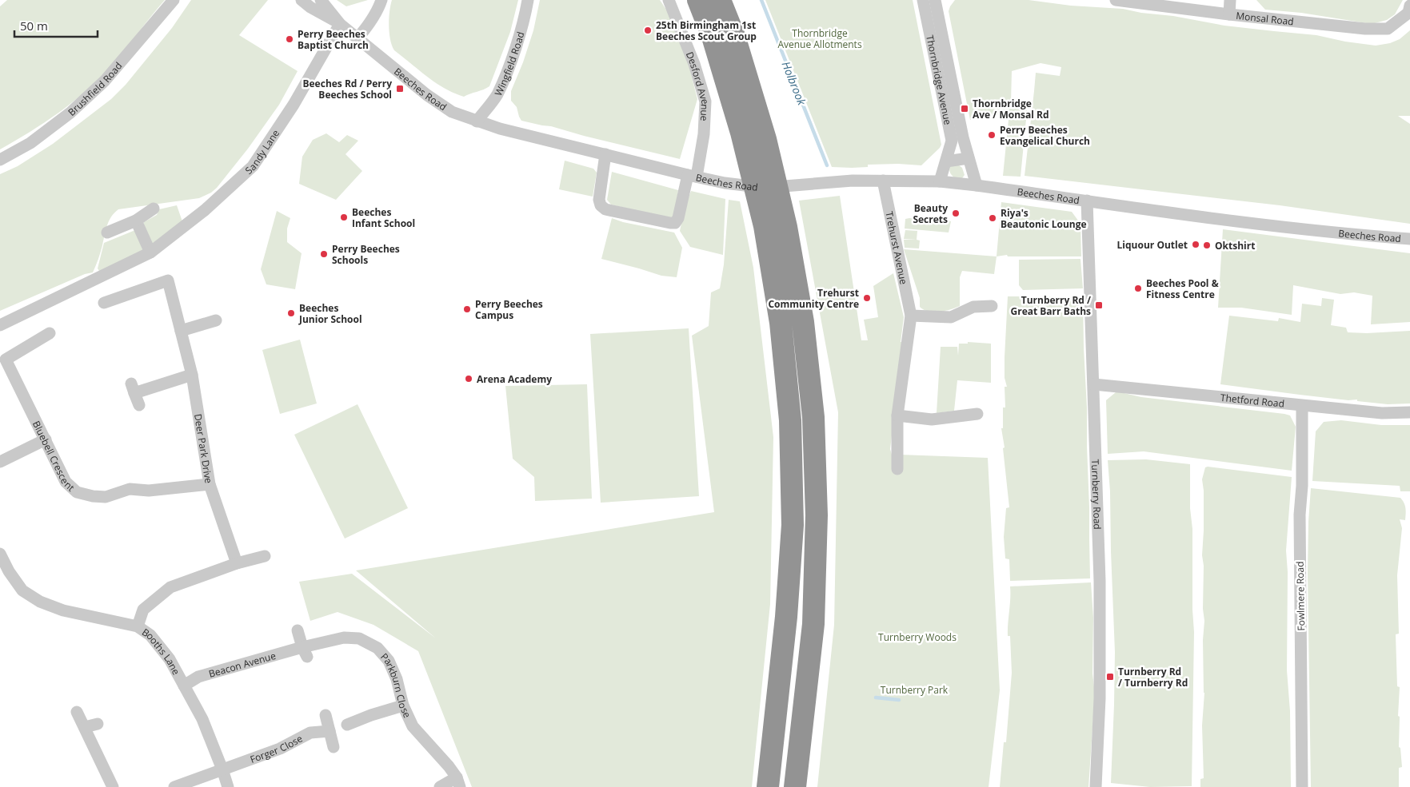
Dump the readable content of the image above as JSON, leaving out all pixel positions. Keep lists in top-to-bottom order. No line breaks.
{"streets":{"street":["Monsal Road","Wingfield Road","Thornbridge Avenue","Desford Avenue","Beeches Road","Brushfield Road","Sandy Lane","Trehurst Avenue","Thetford Road","Deer Park Drive","Bluebell Crescent","Turnberry Road","Fowlmere Road","Booths Lane","Beacon Avenue","Parkburn Close","Forger Close"]},"crossings":[["Wingfield Road","Beeches Road"],["Thornbridge Avenue","Beeches Road"],["Desford Avenue","Beeches Road"],["Beeches Road","Sandy Lane"],["Beeches Road","Trehurst Avenue"],["Beeches Road","Turnberry Road"],["Thetford Road","Turnberry Road"],["Thetford Road","Fowlmere Road"],["Deer Park Drive","Bluebell Crescent"],["Booths Lane","Beacon Avenue"],["Booths Lane","Forger Close"],["Beacon Avenue","Parkburn Close"]],"water":["Holbrook"],"parks":["Thornbridge Avenue Allotments","Turnberry Woods","Turnberry Park"],"places":{"other":["25th Birmingham 1st Beeches Scout Group","Perry Beeches Baptist Church","Perry Beeches Evangelical Church","Beauty Secrets","Beeches Infant School","Riya's Beautonic Lounge","Liquour Outlet","Oktshirt","Perry Beeches Schools","Beeches Pool & Fitness Centre","Trehurst Community Centre","Perry Beeches Campus","Beeches Junior School","Arena Academy"],"transit":["Beeches Rd / Perry Beeches School","Thornbridge Ave / Monsal Rd","Turnberry Rd / Great Barr Baths","Turnberry Rd / Turnberry Rd"]},"scale_bar":"50 m"}
